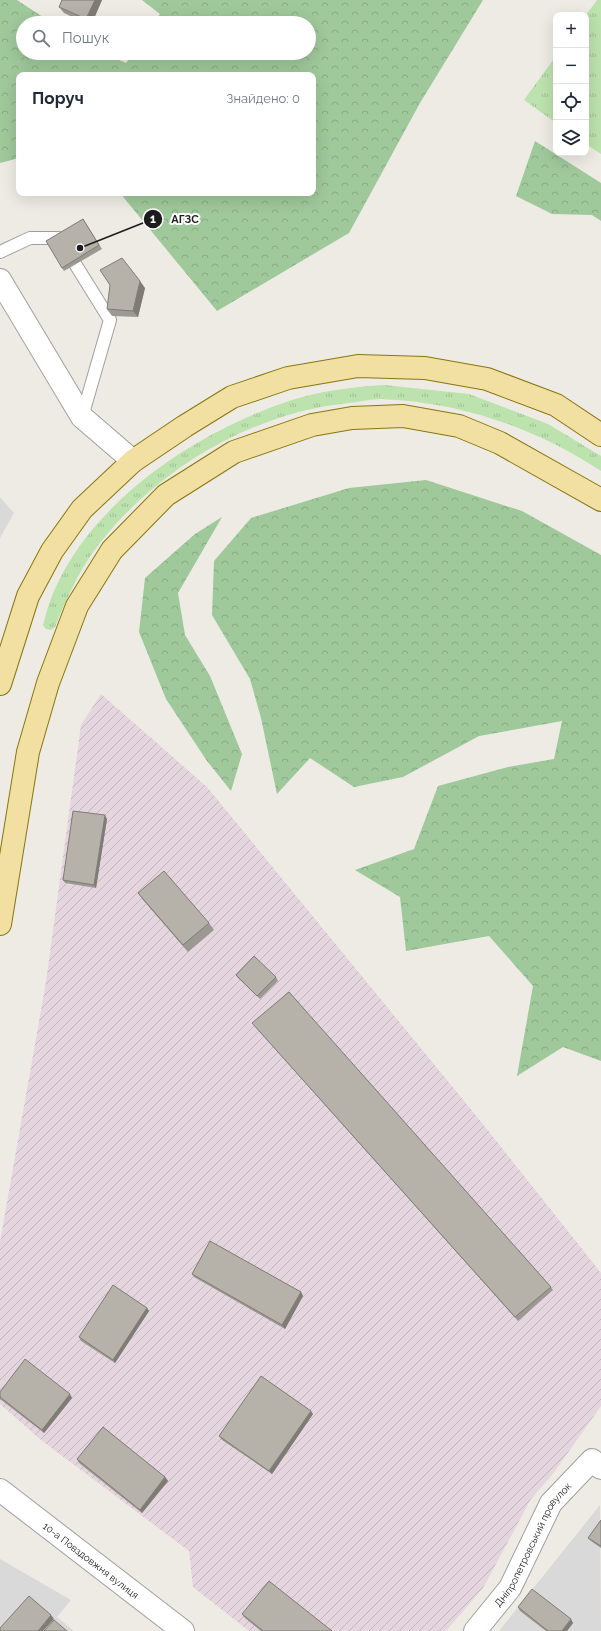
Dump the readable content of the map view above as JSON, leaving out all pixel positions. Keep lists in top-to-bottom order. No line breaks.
{"streets":{"street":["Дніпропетровський провулок","10-а Повздовжня вулиця"]},"places":["АГЗС"],"page":{"map_buttons":["+","−"],"search":"Пошук","heading":["Поруч","Знайдено: 0"]}}
